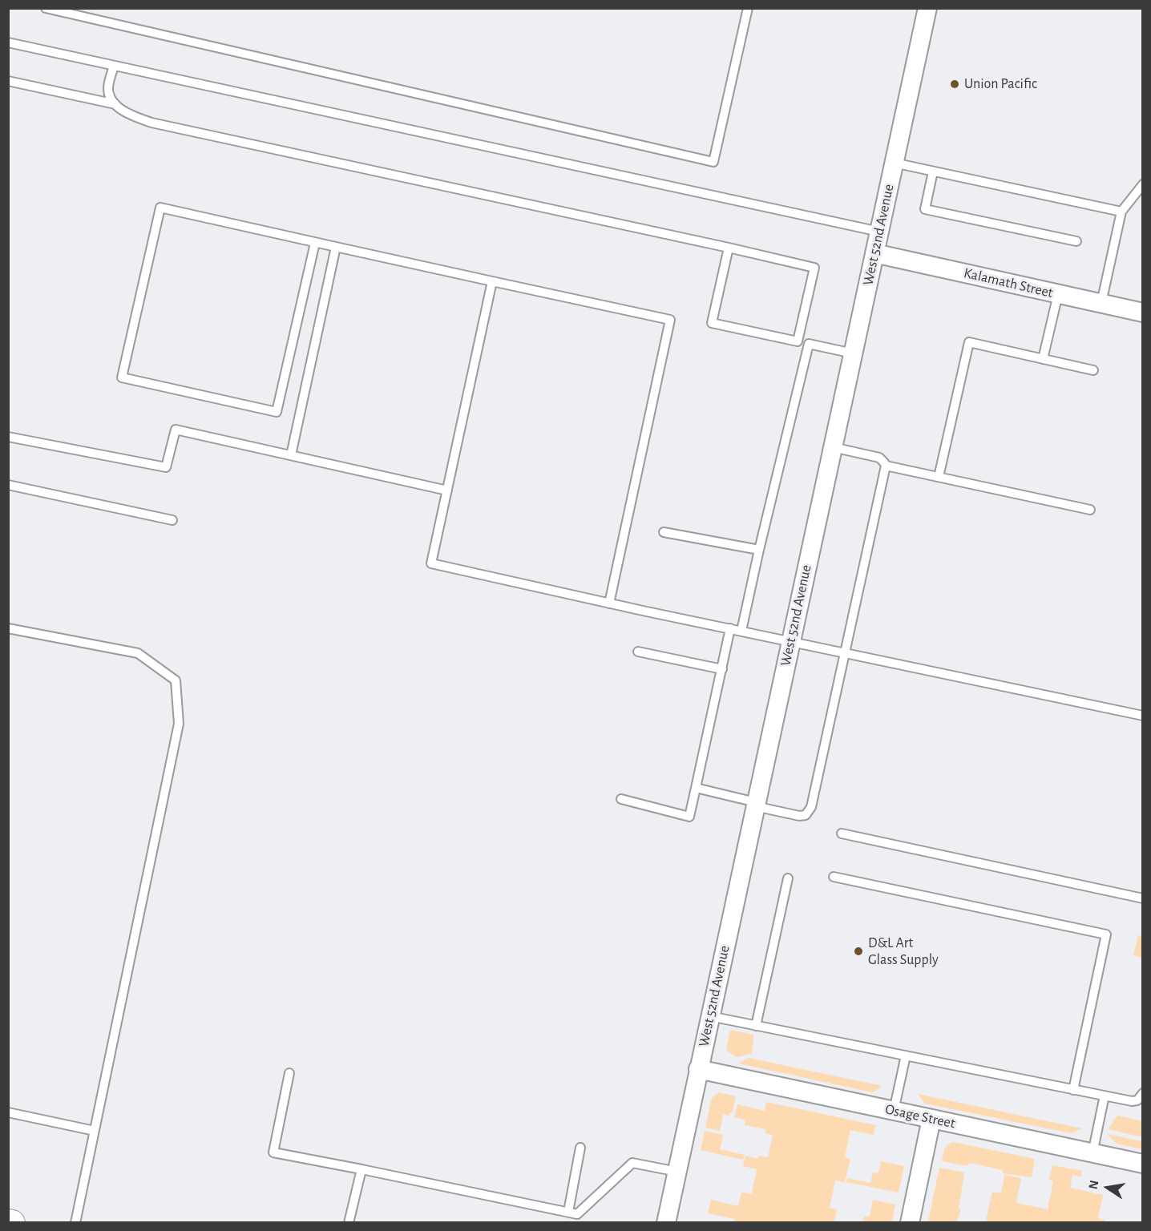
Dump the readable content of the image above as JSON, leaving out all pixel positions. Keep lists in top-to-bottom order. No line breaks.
{"streets":{"street":["West 52nd Avenue","Kalamath Street","Osage Street"]},"crossings":[["West 52nd Avenue","Kalamath Street"],["West 52nd Avenue","Osage Street"]],"places":["Union Pacific","D&L Art Glass Supply"],"north":"left"}
